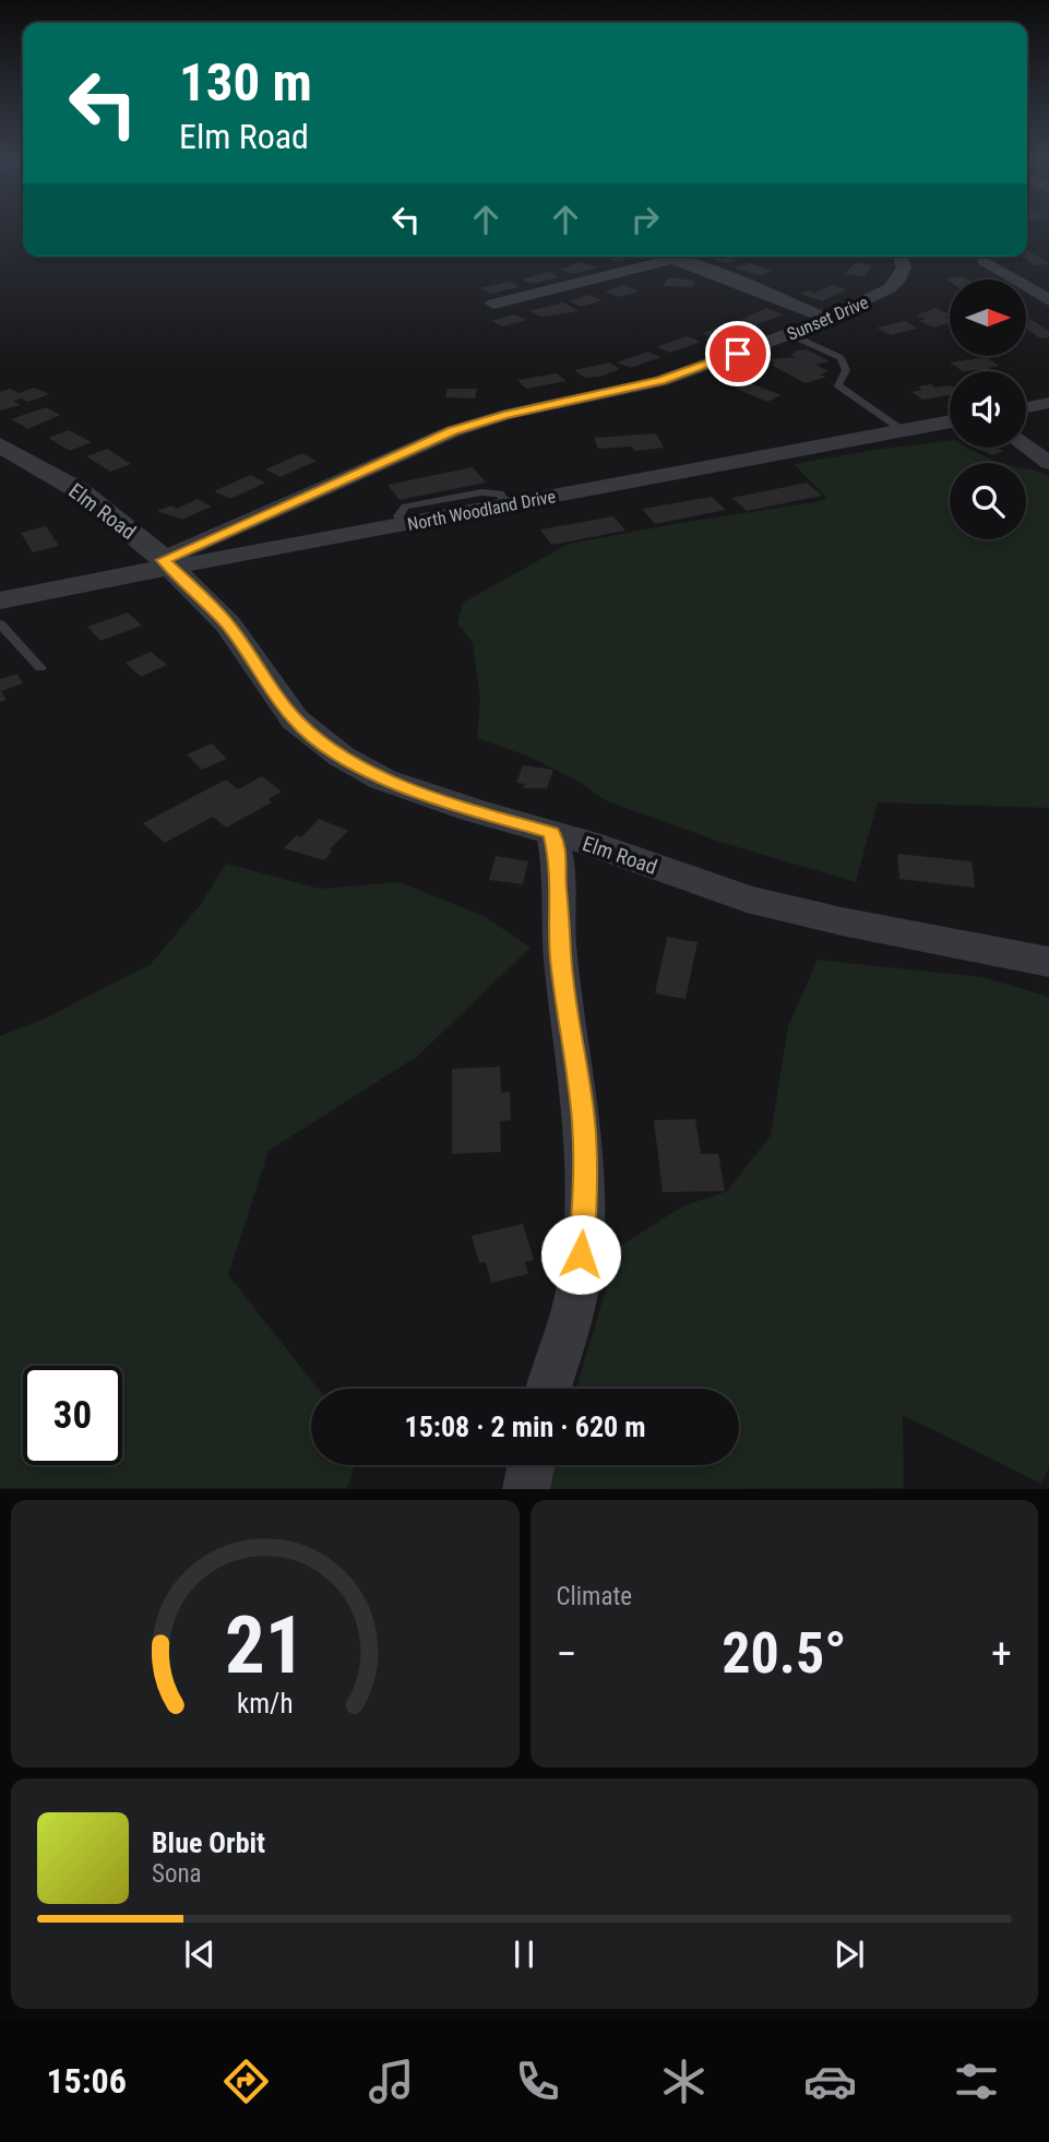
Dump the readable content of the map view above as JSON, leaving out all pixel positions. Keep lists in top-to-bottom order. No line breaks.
{"streets":{"street":["Sunset Drive","North Woodland Drive","Elm Road"]},"crossings":[["Sunset Drive","North Woodland Drive"],["Sunset Drive","Elm Road"],["North Woodland Drive","Elm Road"]],"north":"right","page":{"turn":["130 m","Elm Road"],"limit":"30","trip":"15:08 · 2 min · 620 m","tile":"Climate","heat":["−","20.5°","+"],"song":["Blue Orbit","Sona"],"tabs":"15:06","gauge":["21","km/h"]}}
